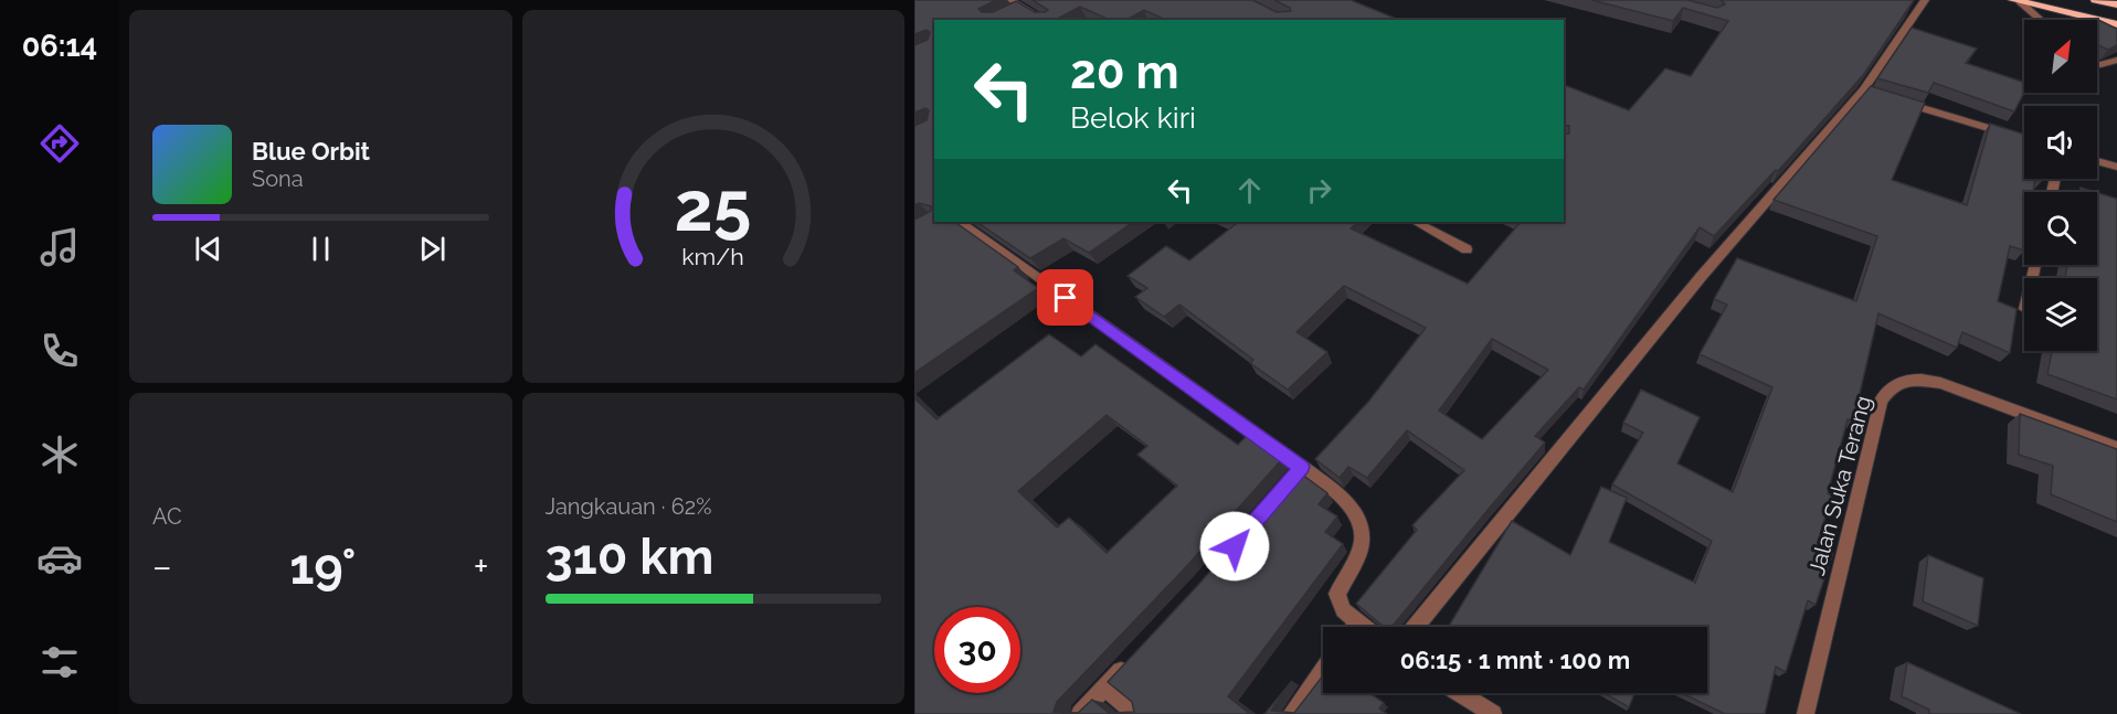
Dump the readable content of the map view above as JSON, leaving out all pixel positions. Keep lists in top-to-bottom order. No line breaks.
{"streets":{"street":["Jalan Suka Terang"]},"north":"top right","page":{"tabs":"06:14","turn":["20 m","Belok kiri"],"song":["Blue Orbit","Sona"],"tile":["AC",["Jangkauan · 62%","310 km"]],"heat":["−","19°","+"],"limit":"30","trip":"06:15 · 1 mnt · 100 m","gauge":["25","km/h"]}}
